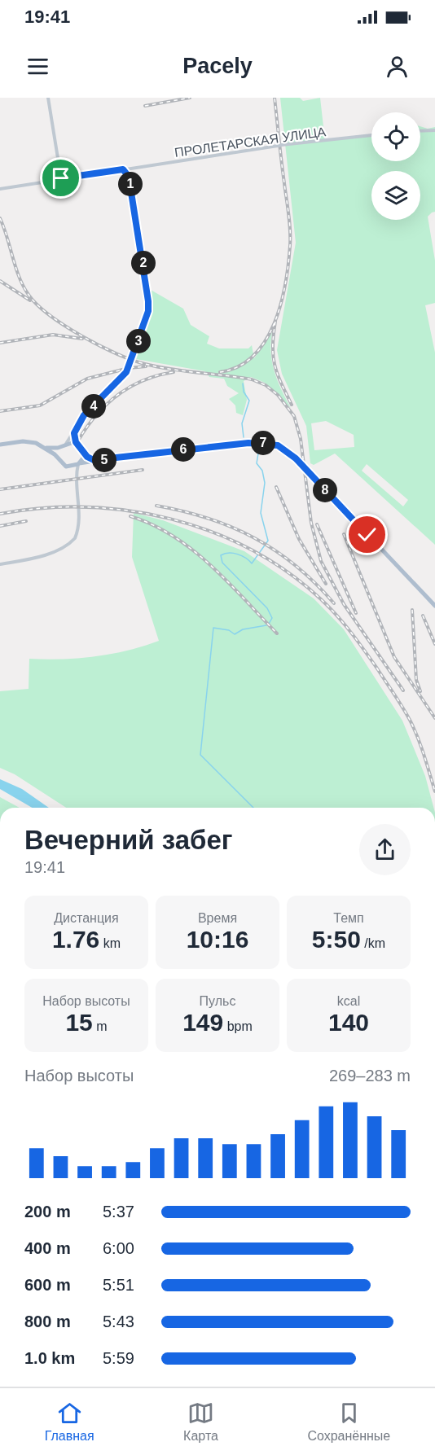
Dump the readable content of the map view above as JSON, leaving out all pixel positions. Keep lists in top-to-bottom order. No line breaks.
{"streets":{"street":["ПРОЛЕТАРСКАЯ УЛИЦА"]},"page":{"status":"19:41","header":"Pacely","pins":["1","2","3","4","7","6","5","8"],"heading":["Вечерний забег","19:41"],"stats":[["Дистанция","1.76 km"],["Время","10:16"],["Темп","5:50 /km"],["Набор высоты","15 m"],["Пульс","149 bpm"],["kcal","140"]],"chart":["Набор высоты","269–283 m"],"list":[{"name":"200 m","note":"5:37"},{"name":"400 m","note":"6:00"},{"name":"600 m","note":"5:51"},{"name":"800 m","note":"5:43"},{"name":"1.0 km","note":"5:59"}],"tabs":["Главная","Карта","Сохранённые"]}}
